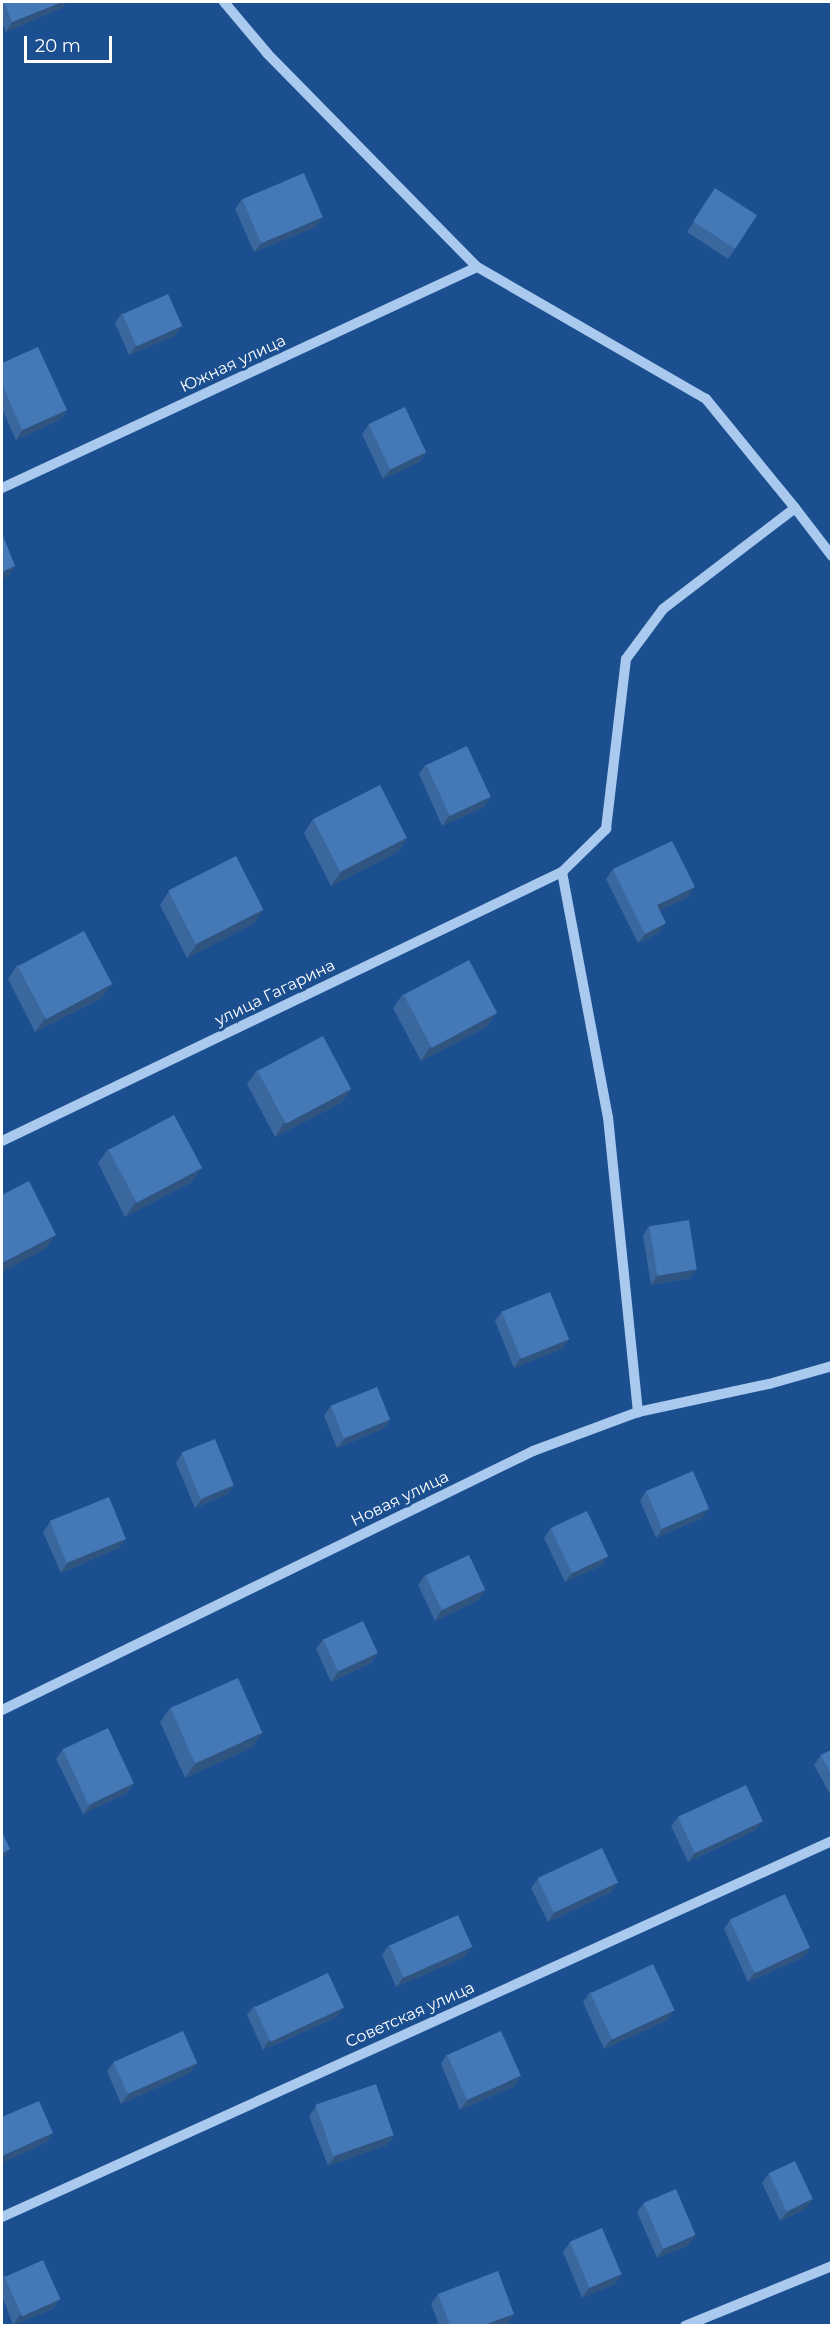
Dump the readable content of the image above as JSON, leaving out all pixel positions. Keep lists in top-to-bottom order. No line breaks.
{"streets":{"street":["Южная улица","улица Гагарина","Новая улица","Советская улица"]},"scale_bar":"20 m"}
